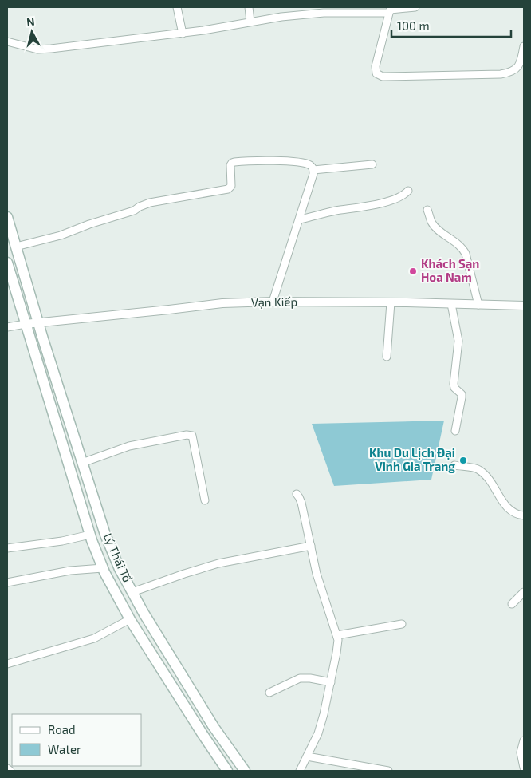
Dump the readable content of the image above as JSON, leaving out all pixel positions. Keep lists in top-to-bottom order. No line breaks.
{"streets":{"main road":["Lý Thái Tổ"],"street":["Vạn Kiếp"]},"crossings":[["Vạn Kiếp","Lý Thái Tổ"]],"places":["Khách Sạn Hoa Nam","Khu Du Lịch Đại Vinh Gia Trang"],"legend":["Road","Water"],"scale_bar":"100 m","north":"top"}
